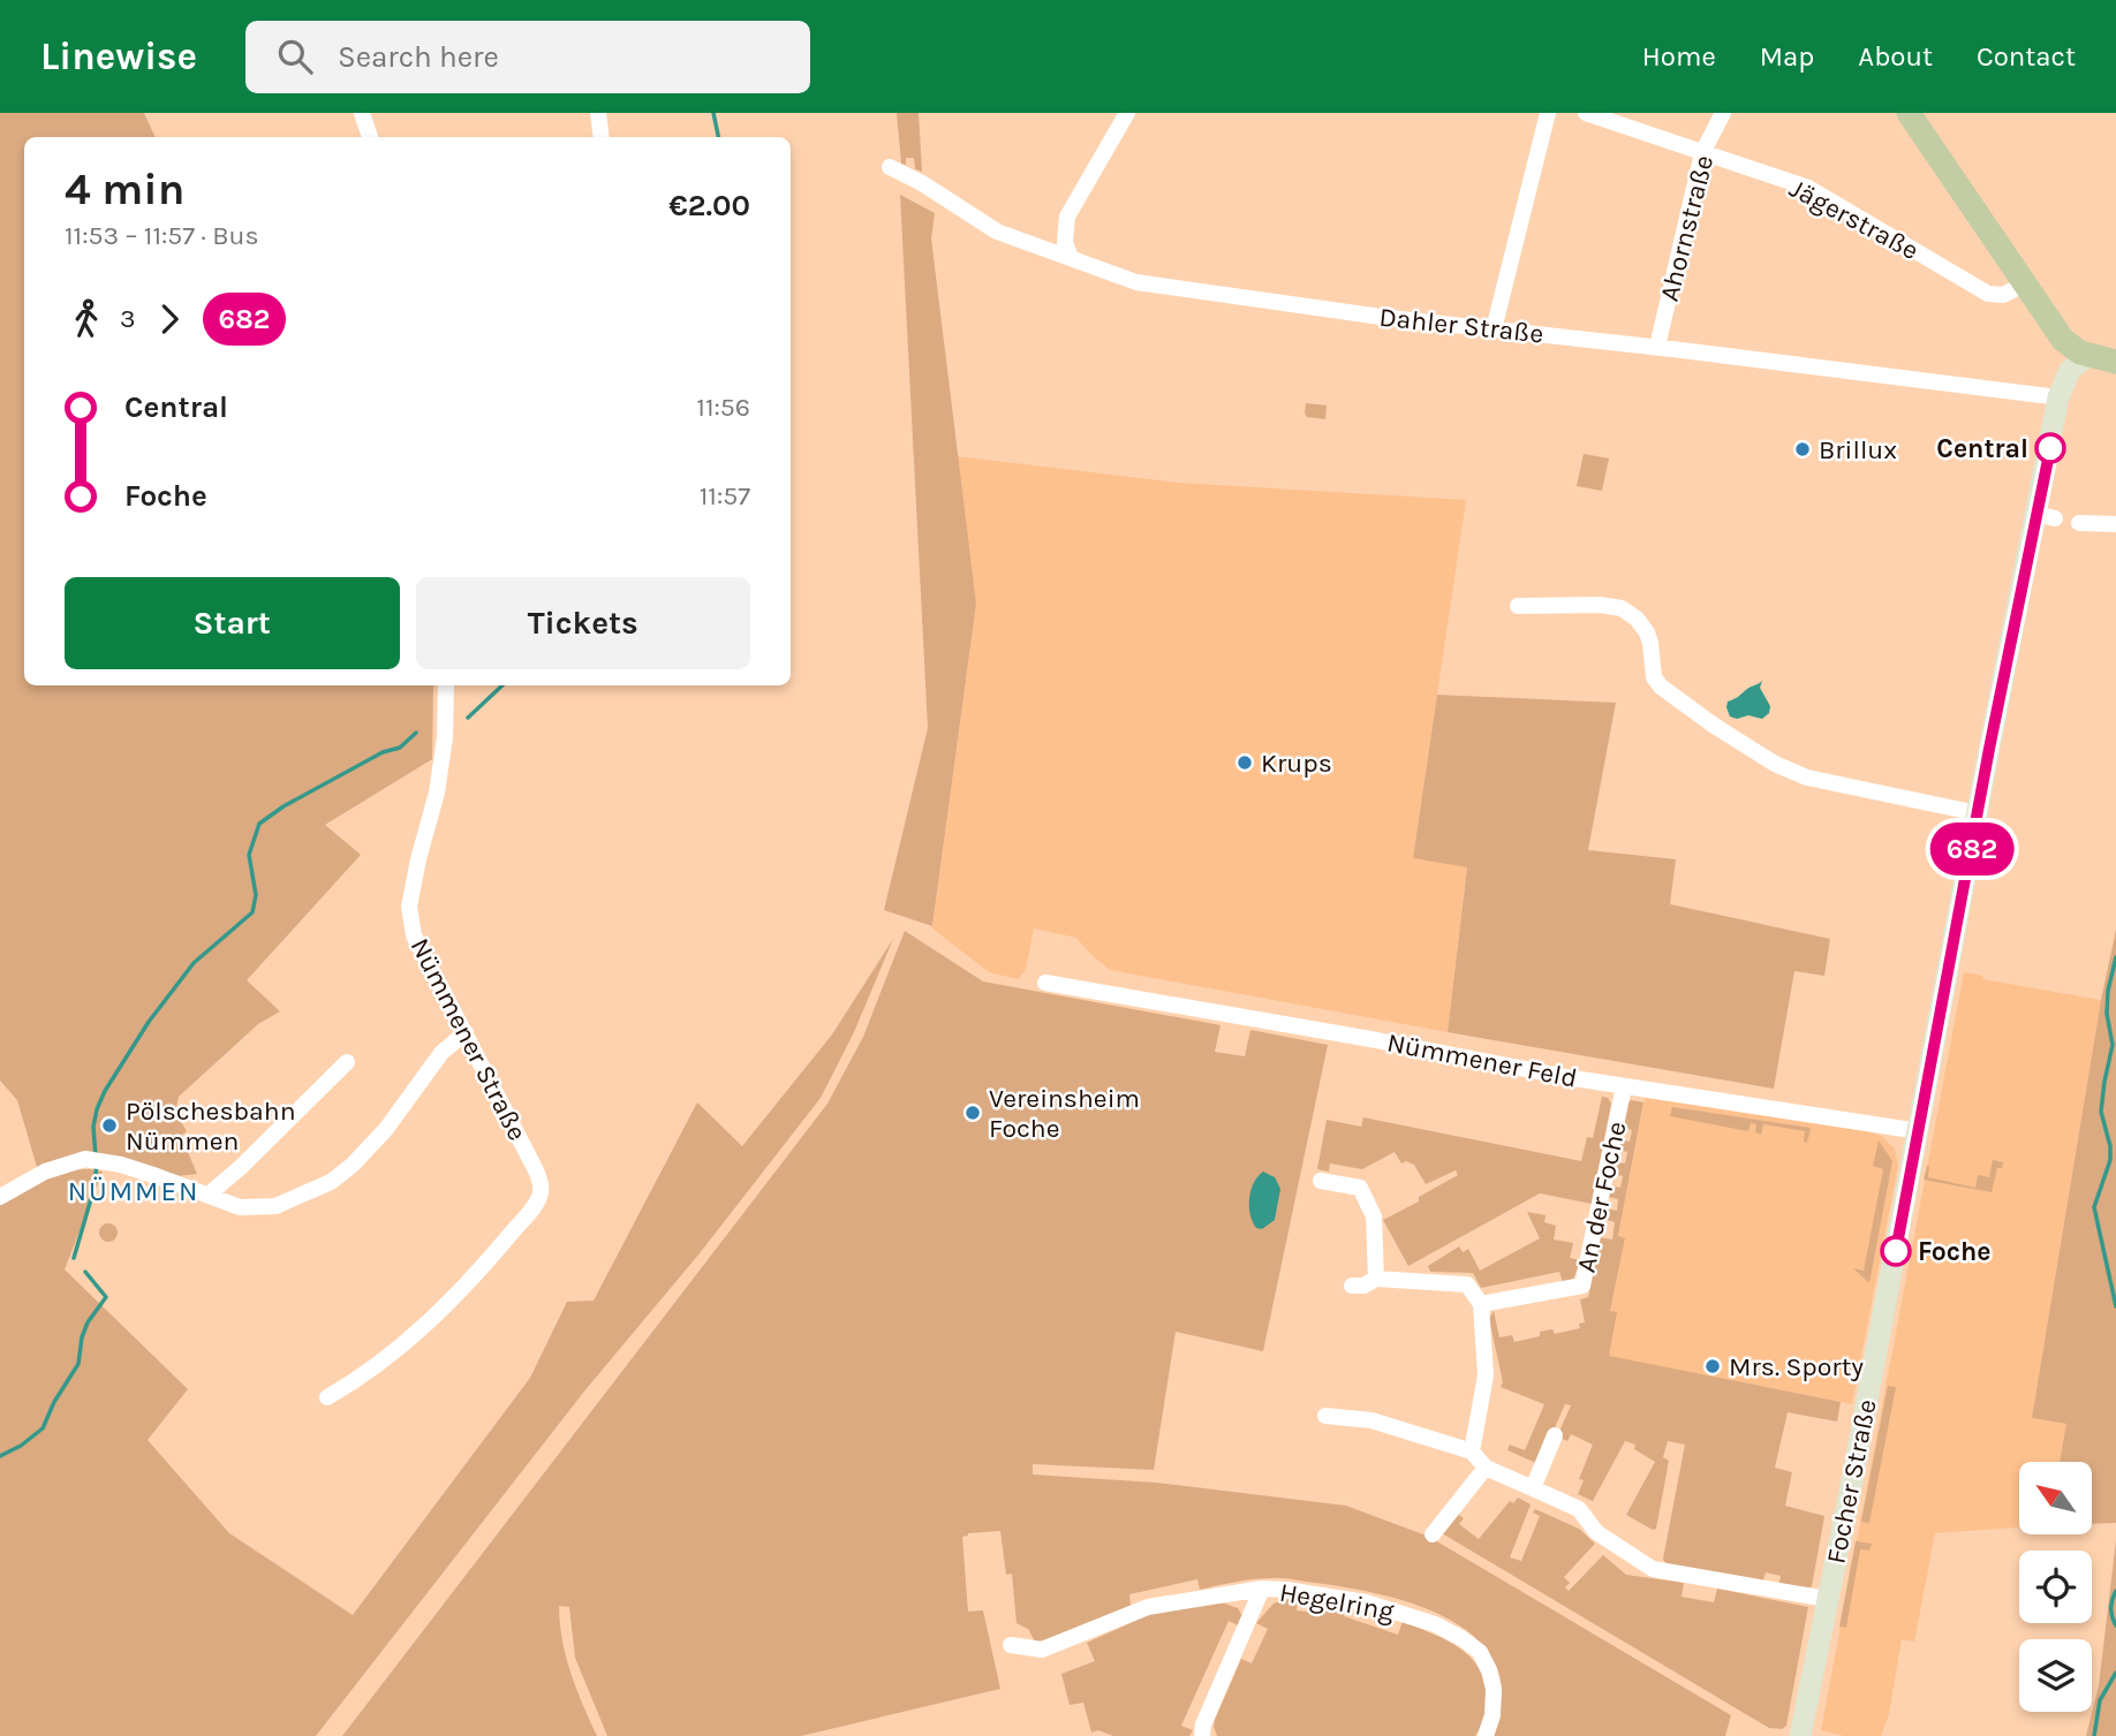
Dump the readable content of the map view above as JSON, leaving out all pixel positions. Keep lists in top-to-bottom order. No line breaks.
{"streets":{"main road":["Focher Straße"],"street":["Jägerstraße","Ahornstraße","Dahler Straße","Nümmener Straße","Nümmener Feld","An der Foche","Hegelring"]},"crossings":[["Jägerstraße","Ahornstraße"],["Ahornstraße","Dahler Straße"],["Dahler Straße","Focher Straße"],["Nümmener Feld","An der Foche"],["Nümmener Feld","Focher Straße"]],"districts":["NÜMMEN"],"places":["Central","Brillux","Krups","Vereinsheim Foche","Pölschesbahn Nümmen","Foche","Mrs. Sporty"],"lines":["bus line 682"],"north":"top left","page":{"header":"Linewise","search":"Search here","nav":["Home","Map","About","Contact"],"on_map":"682","heading":["4 min","11:53 – 11:57 · Bus","€2.00"],"legs":["3","682"],"list":[{"name":"Central","value":"11:56"},{"name":"Foche","value":"11:57"}],"buttons":["Start","Tickets"]}}
